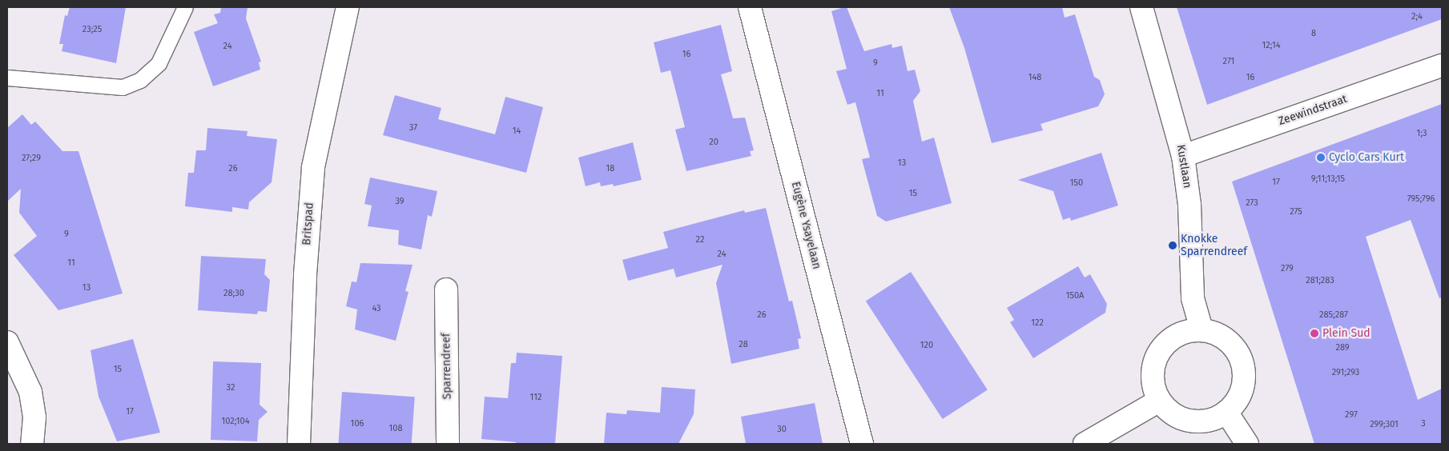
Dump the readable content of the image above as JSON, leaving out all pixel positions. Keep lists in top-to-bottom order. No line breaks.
{"streets":{"street":["Zeewindstraat","Kustlaan","Britspad","Eugène Ysayelaan","Sparrendreef"]},"crossings":[["Zeewindstraat","Kustlaan"]],"places":["Cyclo Cars Kurt","Knokke Sparrendreef","Plein Sud"],"house_numbers":["2;4","23;25","8","12;14","24","16","271","9","148","16","11","37","14","1;3","20","27;29","13","26","18","9;11;13;15","17","150","15","795;796","39","273","275","9","22","24","11","279","281;283","13","28;30","150A","43","26","285;287","122","28","120","289","15","291;293","32","112","17","297","102;104","106","3","299;301","108","30"]}
